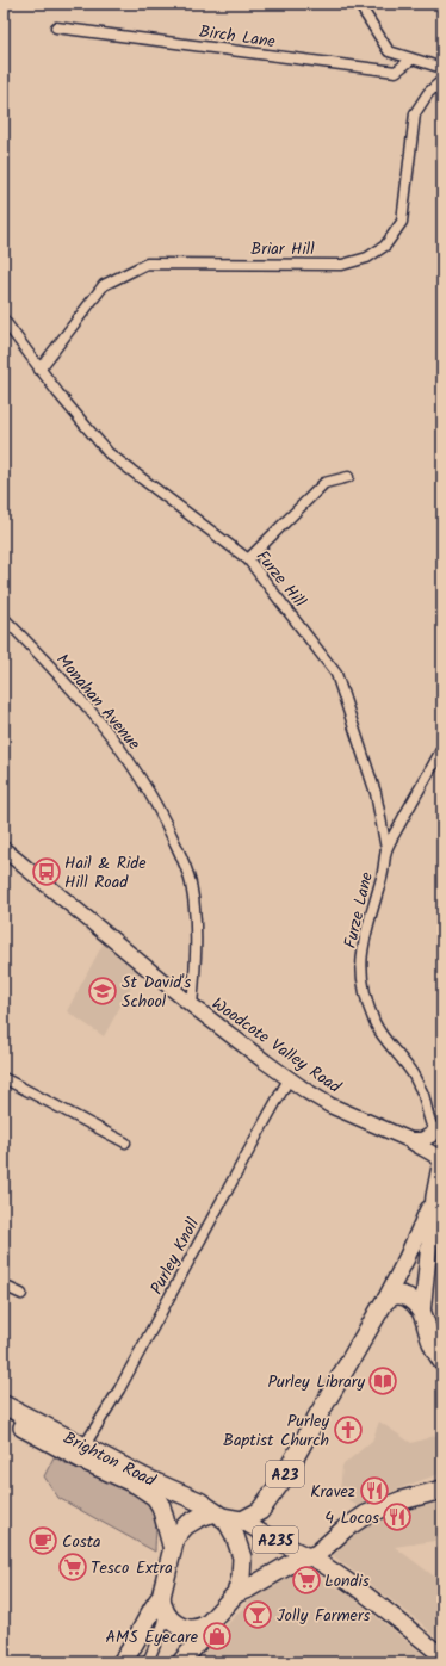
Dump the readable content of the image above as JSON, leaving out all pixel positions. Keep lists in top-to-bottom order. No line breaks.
{"streets":{"highway":["Brighton Road","A23"],"main road":["A235"],"street":["Birch Lane","Briar Hill","Furze Hill","Monahan Avenue","Furze Lane","Woodcote Valley Road","Purley Knoll"]},"crossings":[["Briar Hill","Furze Hill"],["Furze Hill","Furze Lane"],["Monahan Avenue","Woodcote Valley Road"],["Woodcote Valley Road","Purley Knoll"],["Purley Knoll","Brighton Road"],["A23","A235"]],"places":{"bus stop":["Hail & Ride Hill Road"],"school or university":["St David's School"],"library":["Purley Library"],"church":["Purley Baptist Church"],"restaurant":["Kravez","4 Locos"],"cafe":["Costa"],"supermarket":["Tesco Extra","Londis"],"bar":["Jolly Farmers"],"shop":["AMS Eyecare"]}}
